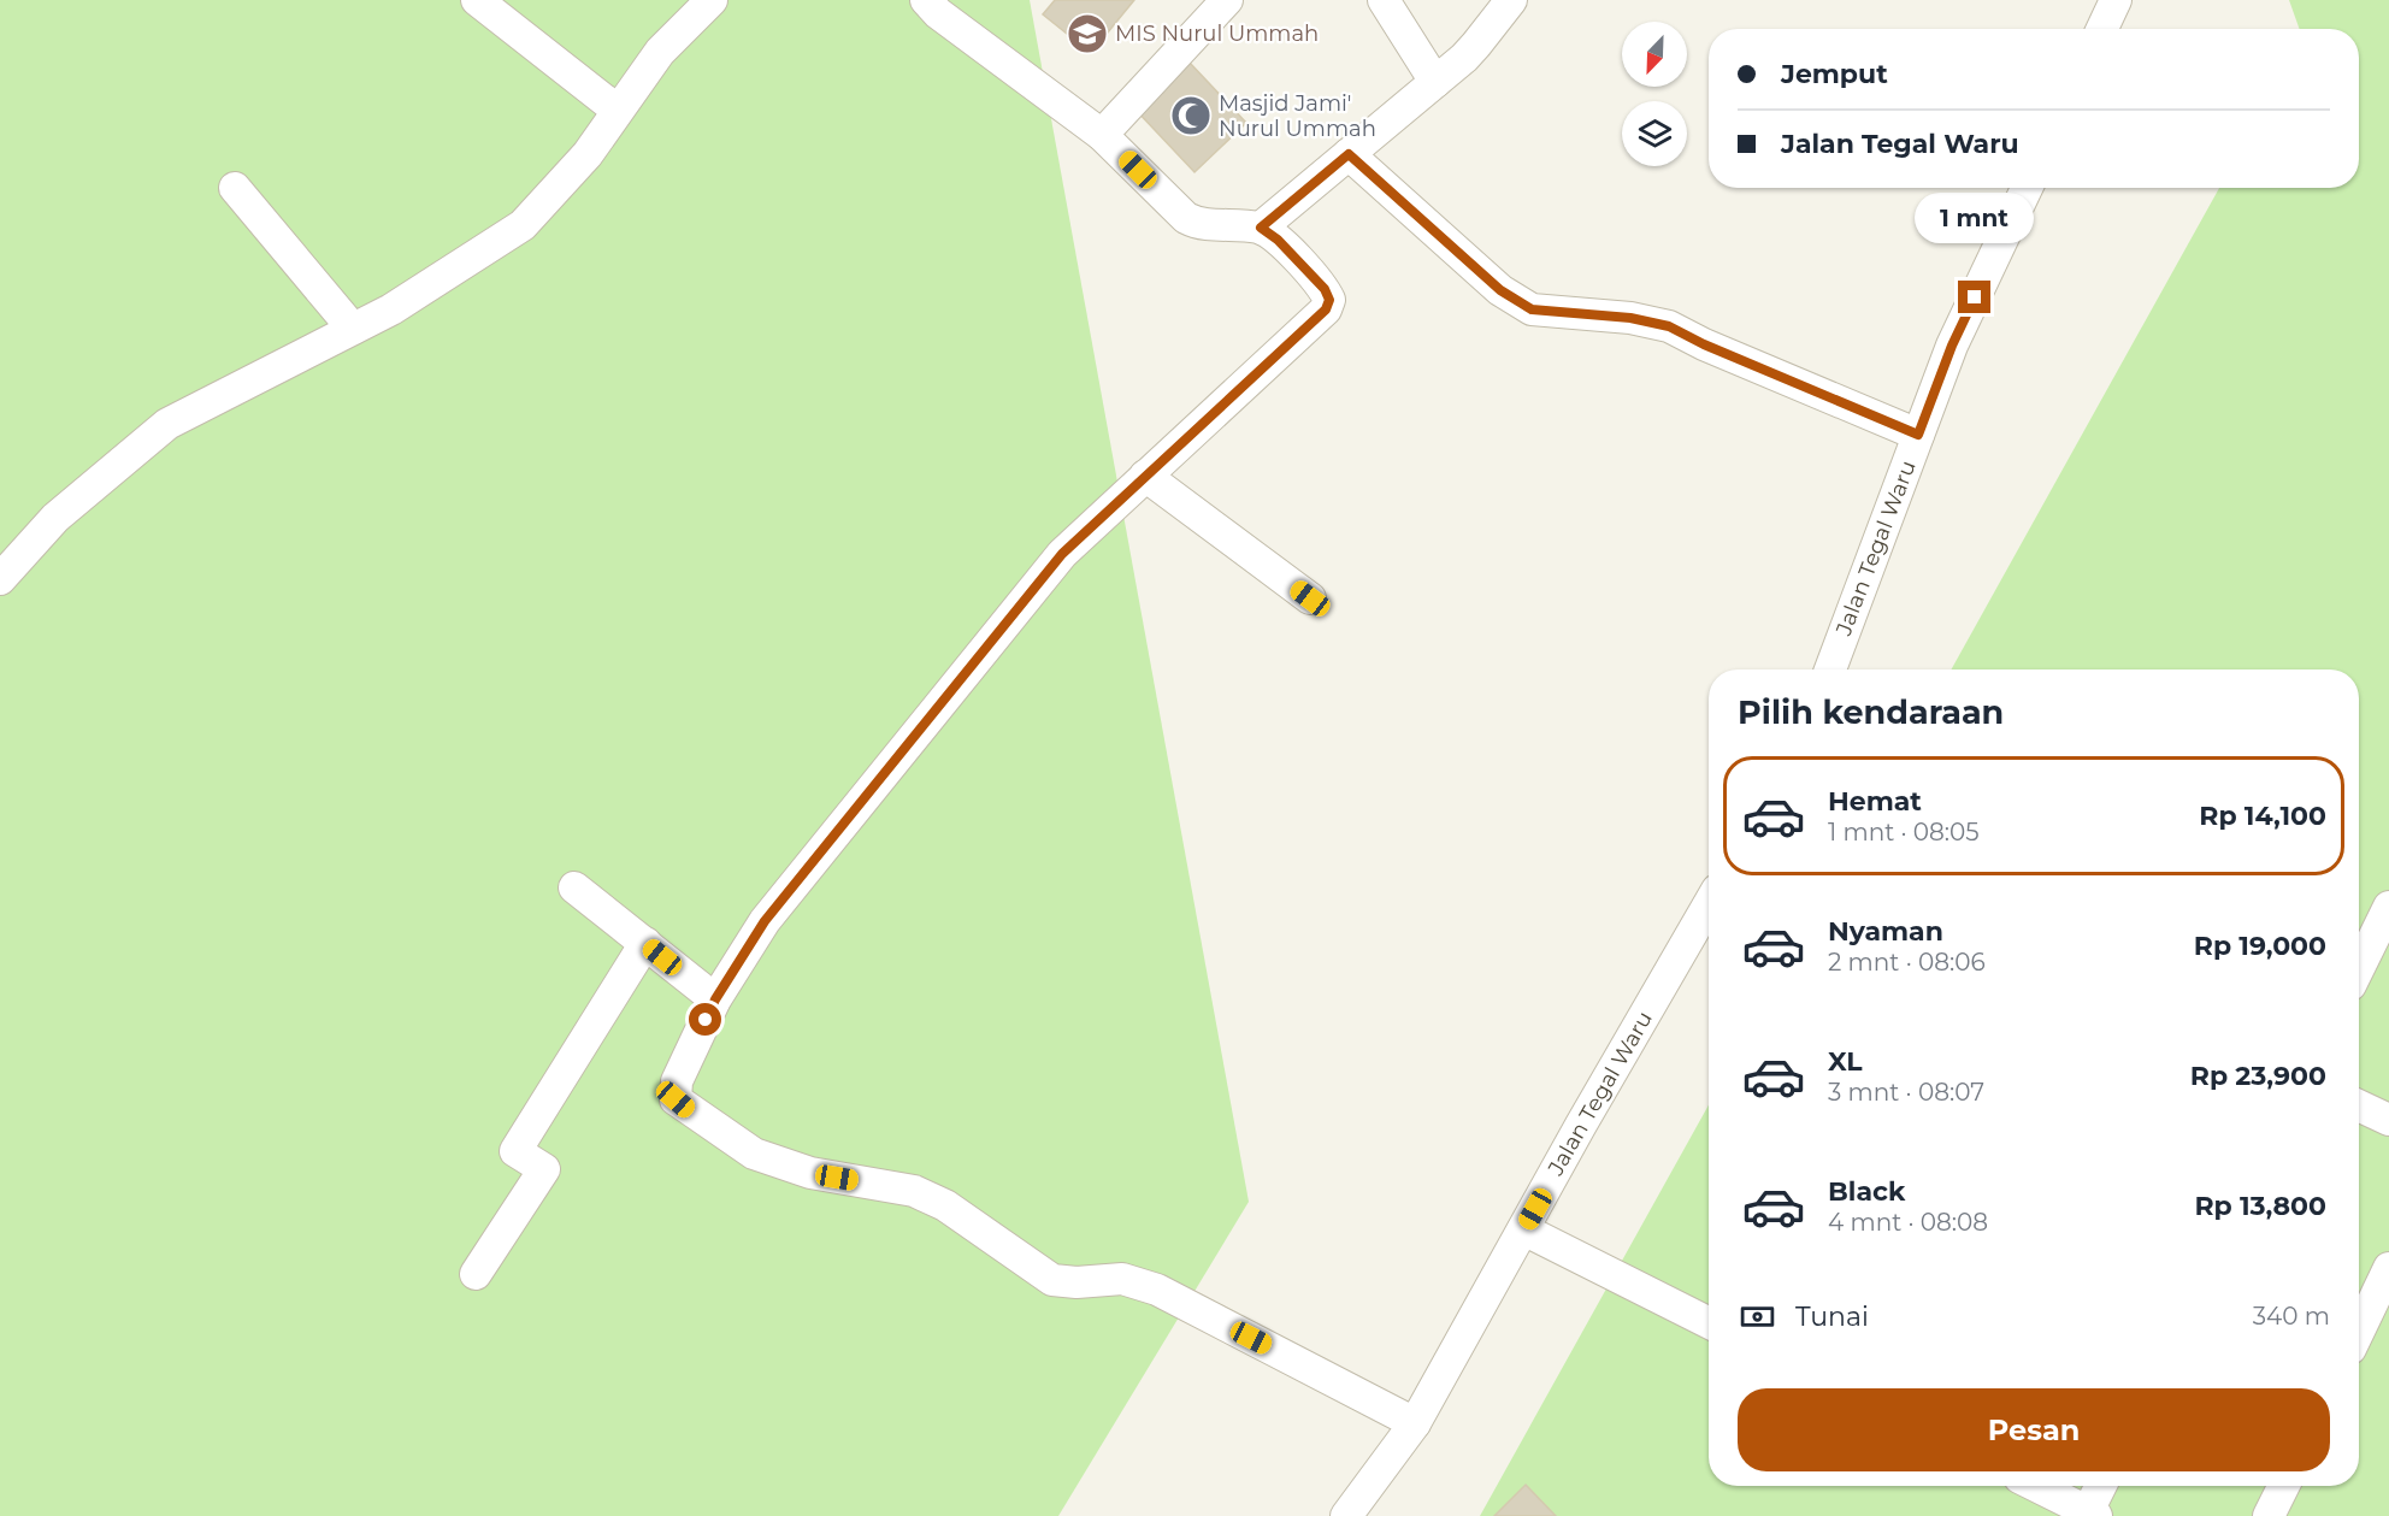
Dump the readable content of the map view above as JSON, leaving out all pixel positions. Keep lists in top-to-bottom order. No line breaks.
{"streets":{"street":["Jalan Tegal Waru"]},"places":{"school or university":["MIS Nurul Ummah"],"mosque":["Masjid Jami' Nurul Ummah"]},"north":"bottom left","page":{"banner":["Jemput","Jalan Tegal Waru"],"bubble":"1 mnt","heading":"Pilih kendaraan","list":[{"name":"Hemat","note":"1 mnt · 08:05","value":"Rp 14,100"},{"name":"Nyaman","note":"2 mnt · 08:06","value":"Rp 19,000"},{"name":"XL","note":"3 mnt · 08:07","value":"Rp 23,900"},{"name":"Black","note":"4 mnt · 08:08","value":"Rp 13,800"}],"pay":["Tunai","340 m"],"buttons":"Pesan"}}
